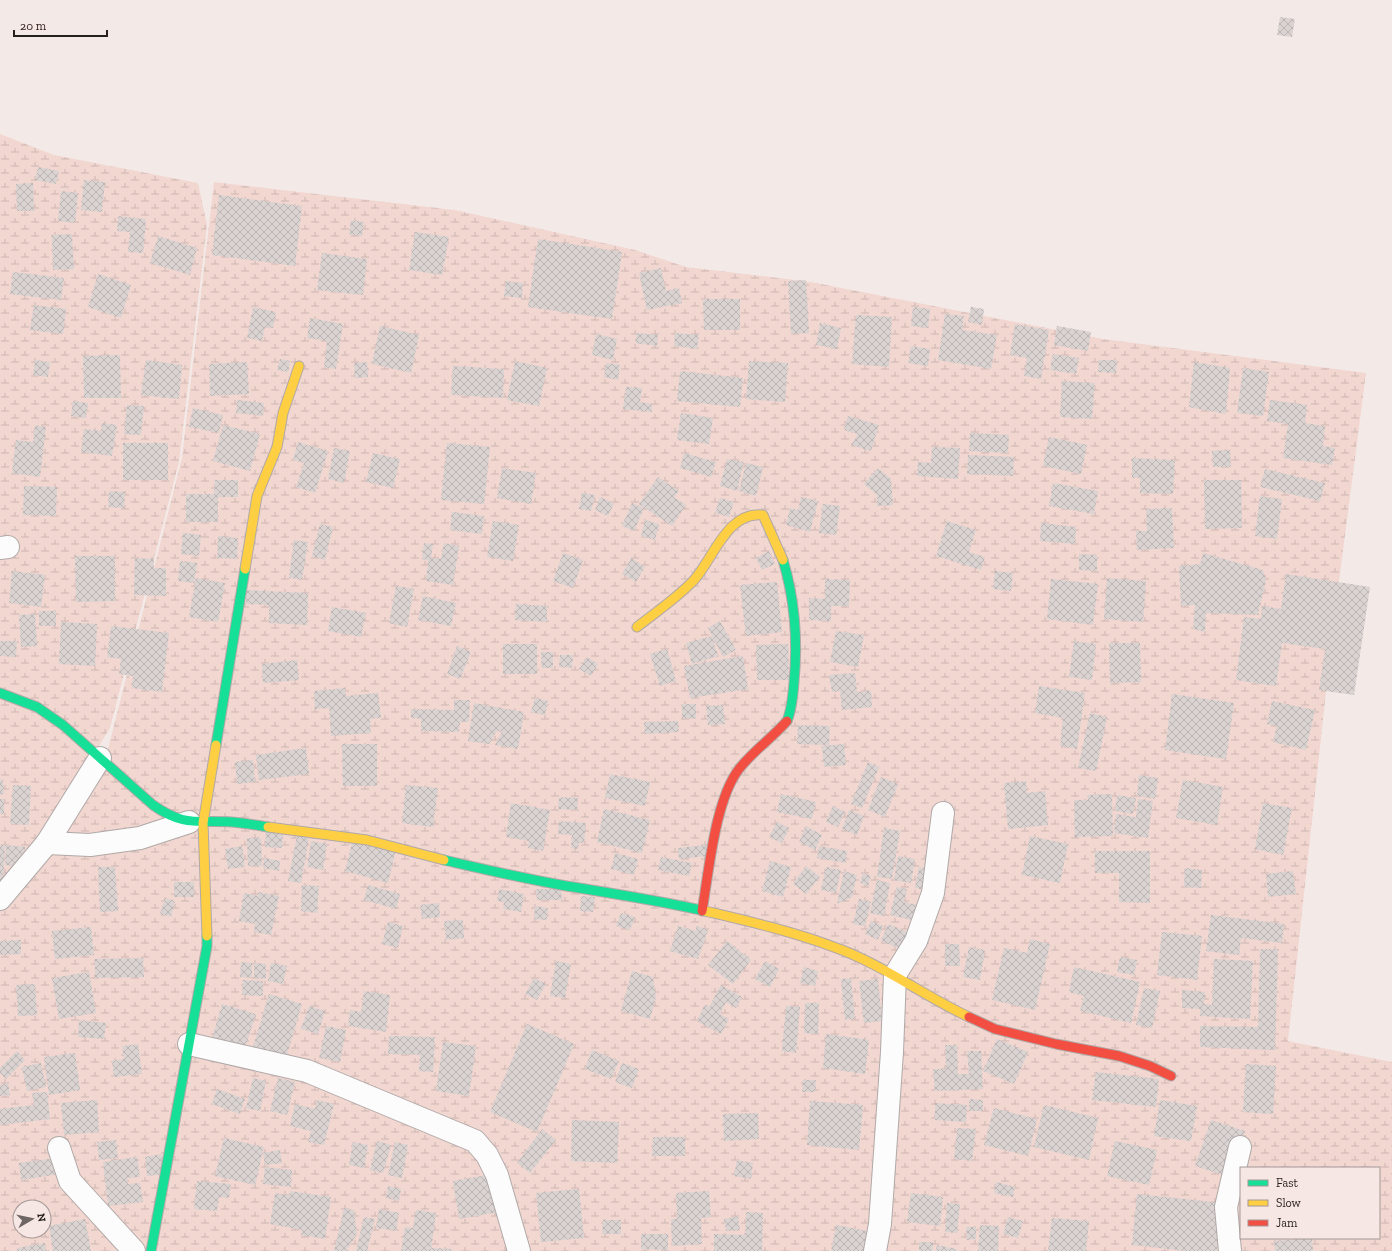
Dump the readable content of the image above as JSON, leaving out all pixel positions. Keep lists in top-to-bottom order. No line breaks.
{"legend":["Fast","Slow","Jam"],"scale_bar":"20 m","north":"right"}
